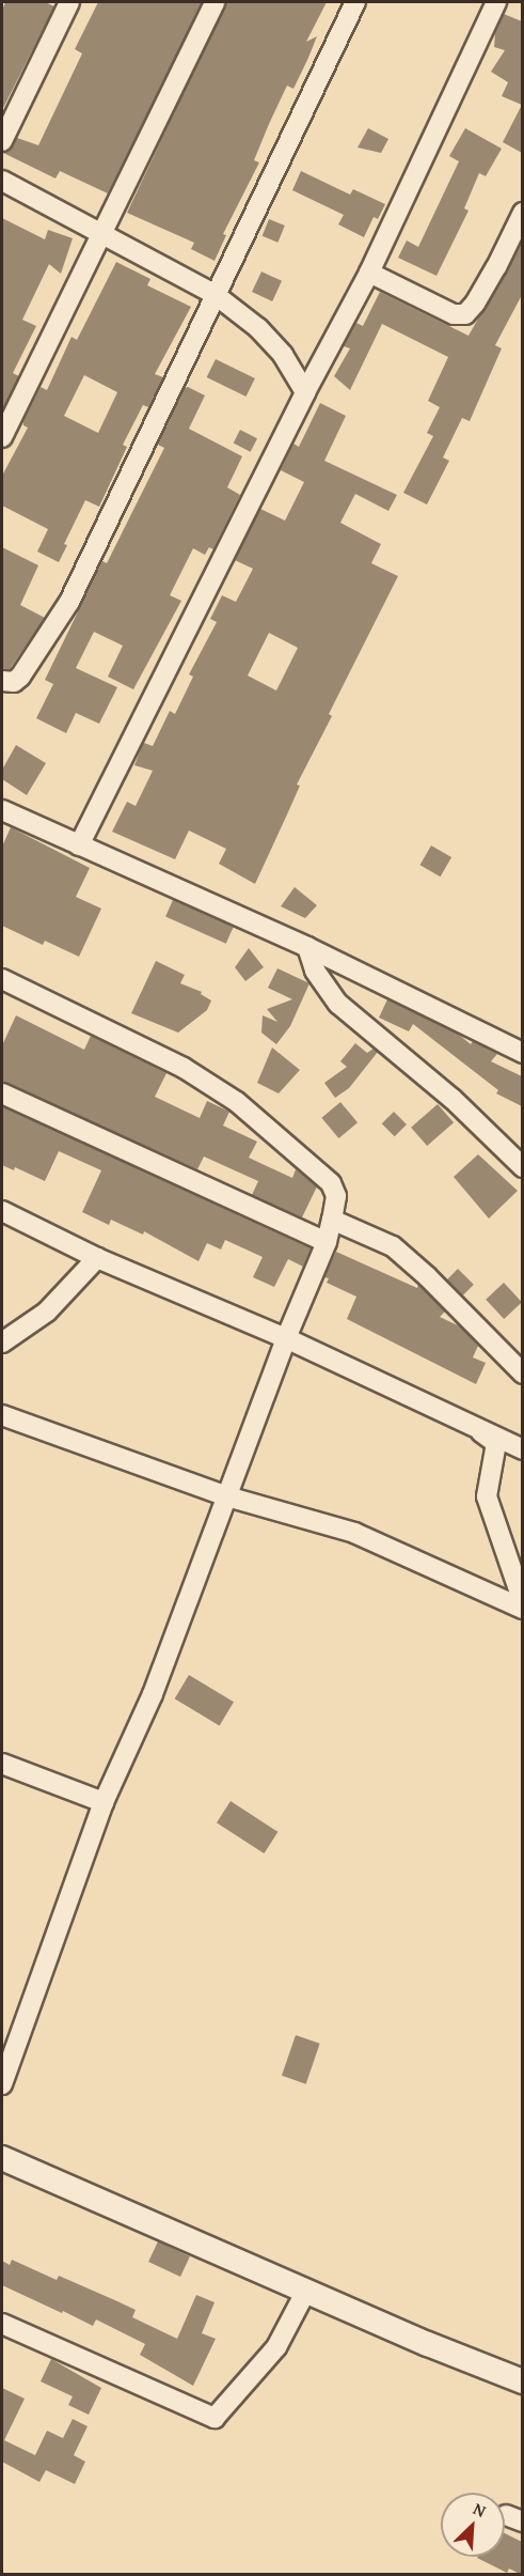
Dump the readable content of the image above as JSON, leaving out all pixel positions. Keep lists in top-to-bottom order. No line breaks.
{"north":"top right"}
